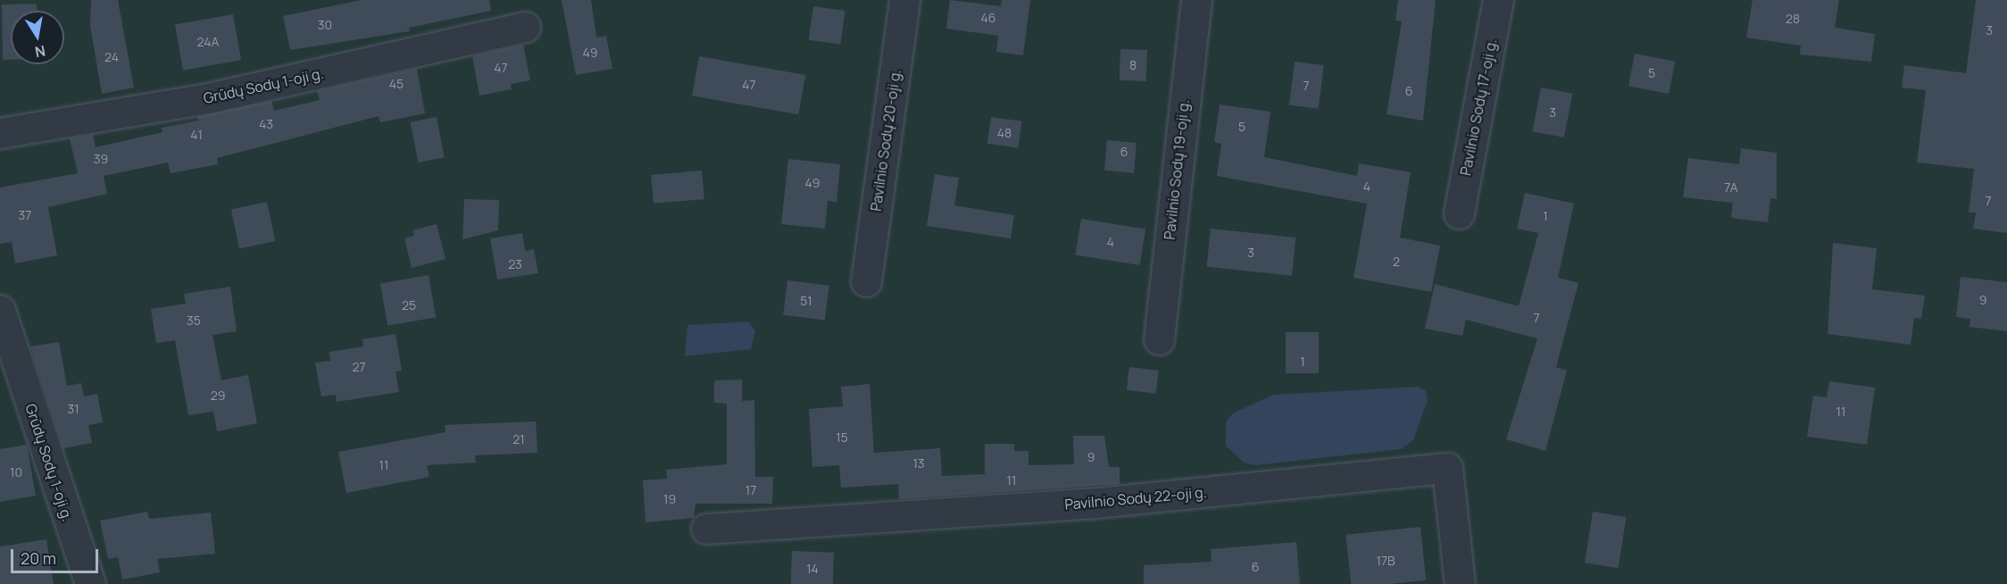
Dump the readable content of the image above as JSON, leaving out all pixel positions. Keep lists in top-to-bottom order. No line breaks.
{"streets":{"street":["Grūdų Sodų 1-oji g.","Pavilnio Sodų 17-oji g.","Pavilnio Sodų 20-oji g.","Pavilnio Sodų 19-oji g.","Pavilnio Sodų 22-oji g."]},"house_numbers":["46","28","30","3","24A","49","24","8","47","5","45","47","7","6","3","43","5","48","41","6","39","49","4","7A","7","37","1","4","3","2","23","9","51","25","7","35","1","27","29","31","11","15","21","9","13","11","10","11","17","19","17B","6","14"],"scale_bar":"20 m","north":"bottom"}
